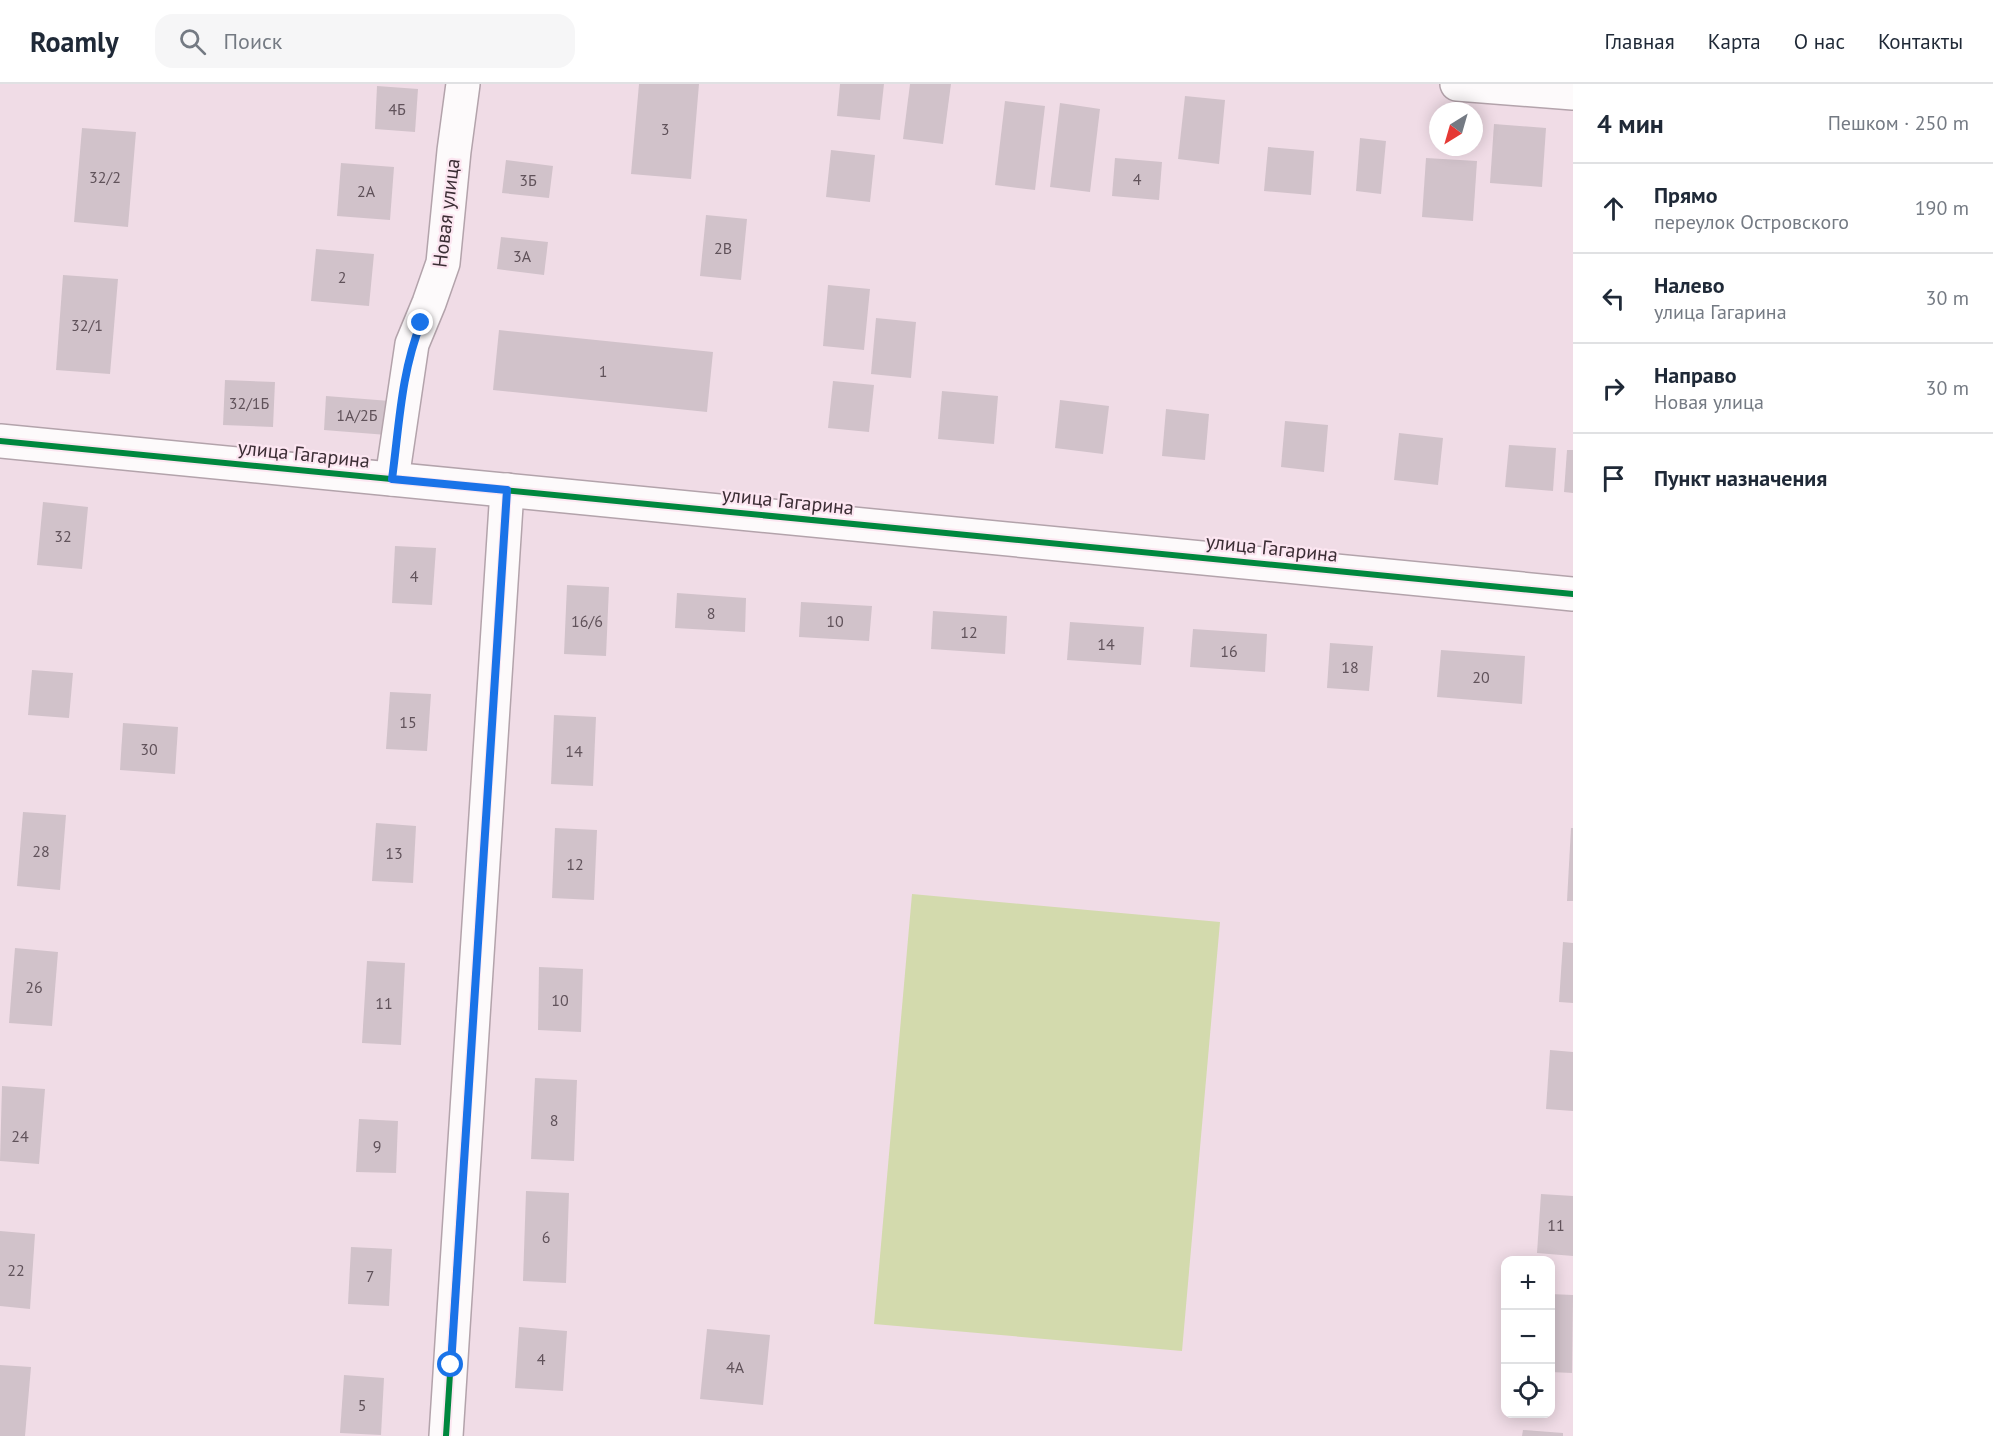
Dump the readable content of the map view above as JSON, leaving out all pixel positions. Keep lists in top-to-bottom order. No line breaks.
{"streets":{"street":["Новая улица","улица Гагарина"]},"crossings":[["Новая улица","улица Гагарина"]],"house_numbers":["4Б","3","32/2","4","3Б","2А","2В","3А","2","32/1","1","32/1Б","1А/2Б","32","4","8","16/6","10","12","14","16","18","20","15","30","14","28","13","12","26","10","11","8","24","9","11","6","22","7","4","4А","5"],"north":"bottom left","page":{"header":"Roamly","search":"Поиск","nav":["Главная","Карта","О нас","Контакты"],"heading":["4 мин","Пешком · 250 m"],"list":[["Прямо","переулок Островского","190 m"],["Налево","улица Гагарина","30 m"],["Направо","Новая улица","30 m"],"Пункт назначения"],"map_buttons":["+","−"]}}
